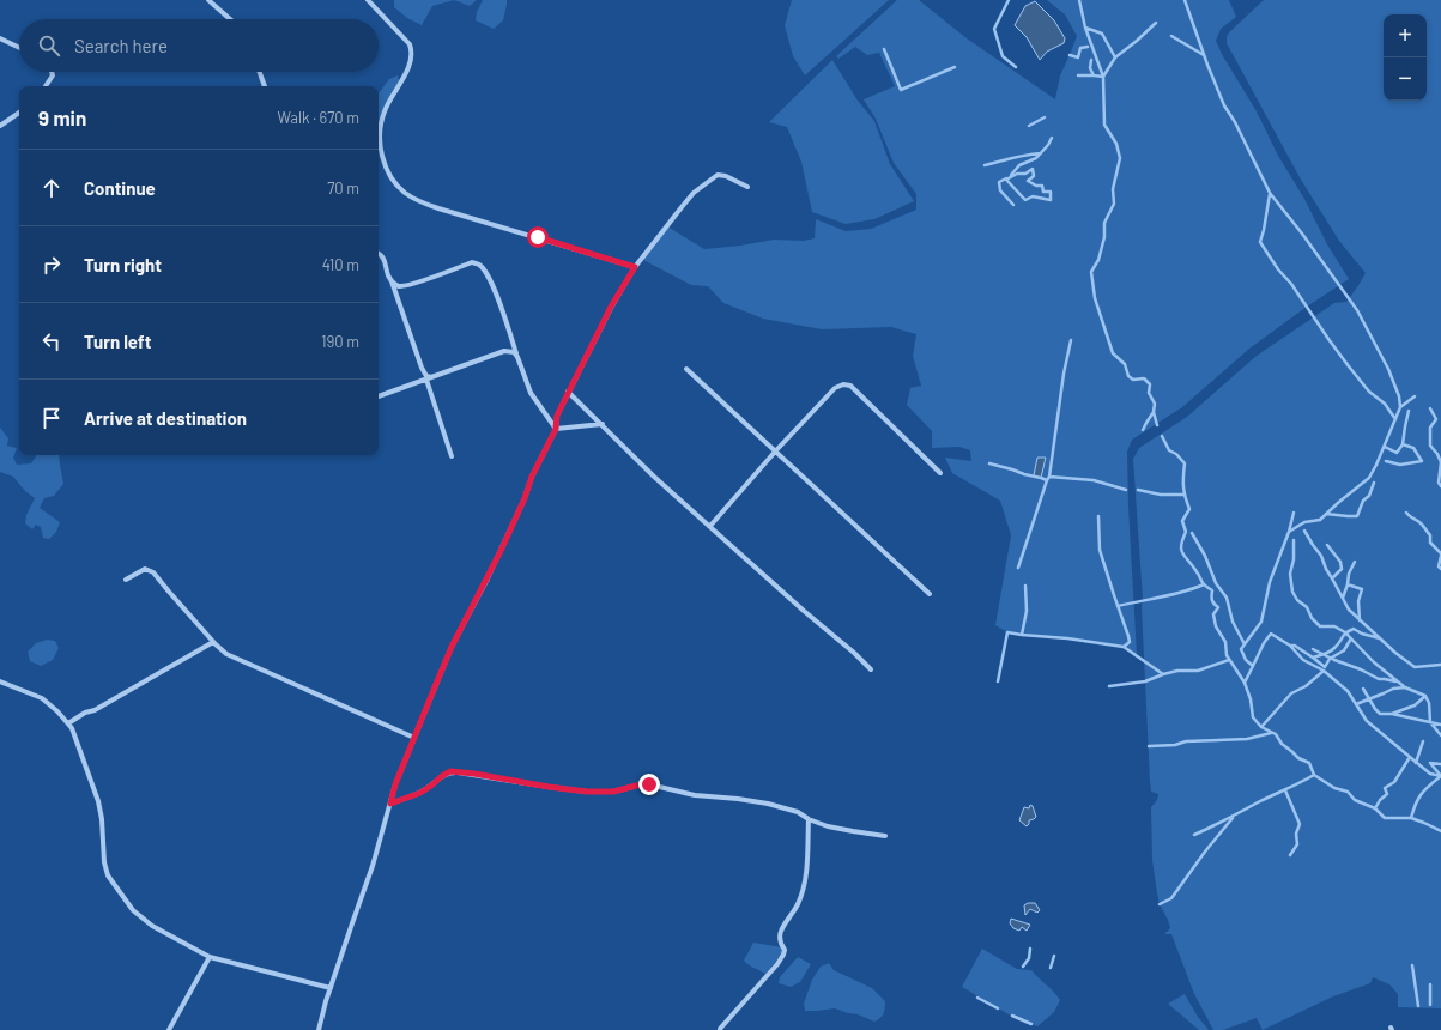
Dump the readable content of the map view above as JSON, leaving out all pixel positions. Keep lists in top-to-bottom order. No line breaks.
{"page":{"map_buttons":["+","−"],"search":"Search here","heading":["9 min","Walk · 670 m"],"list":[["Continue","70 m"],["Turn right","410 m"],["Turn left","190 m"],"Arrive at destination"]}}
